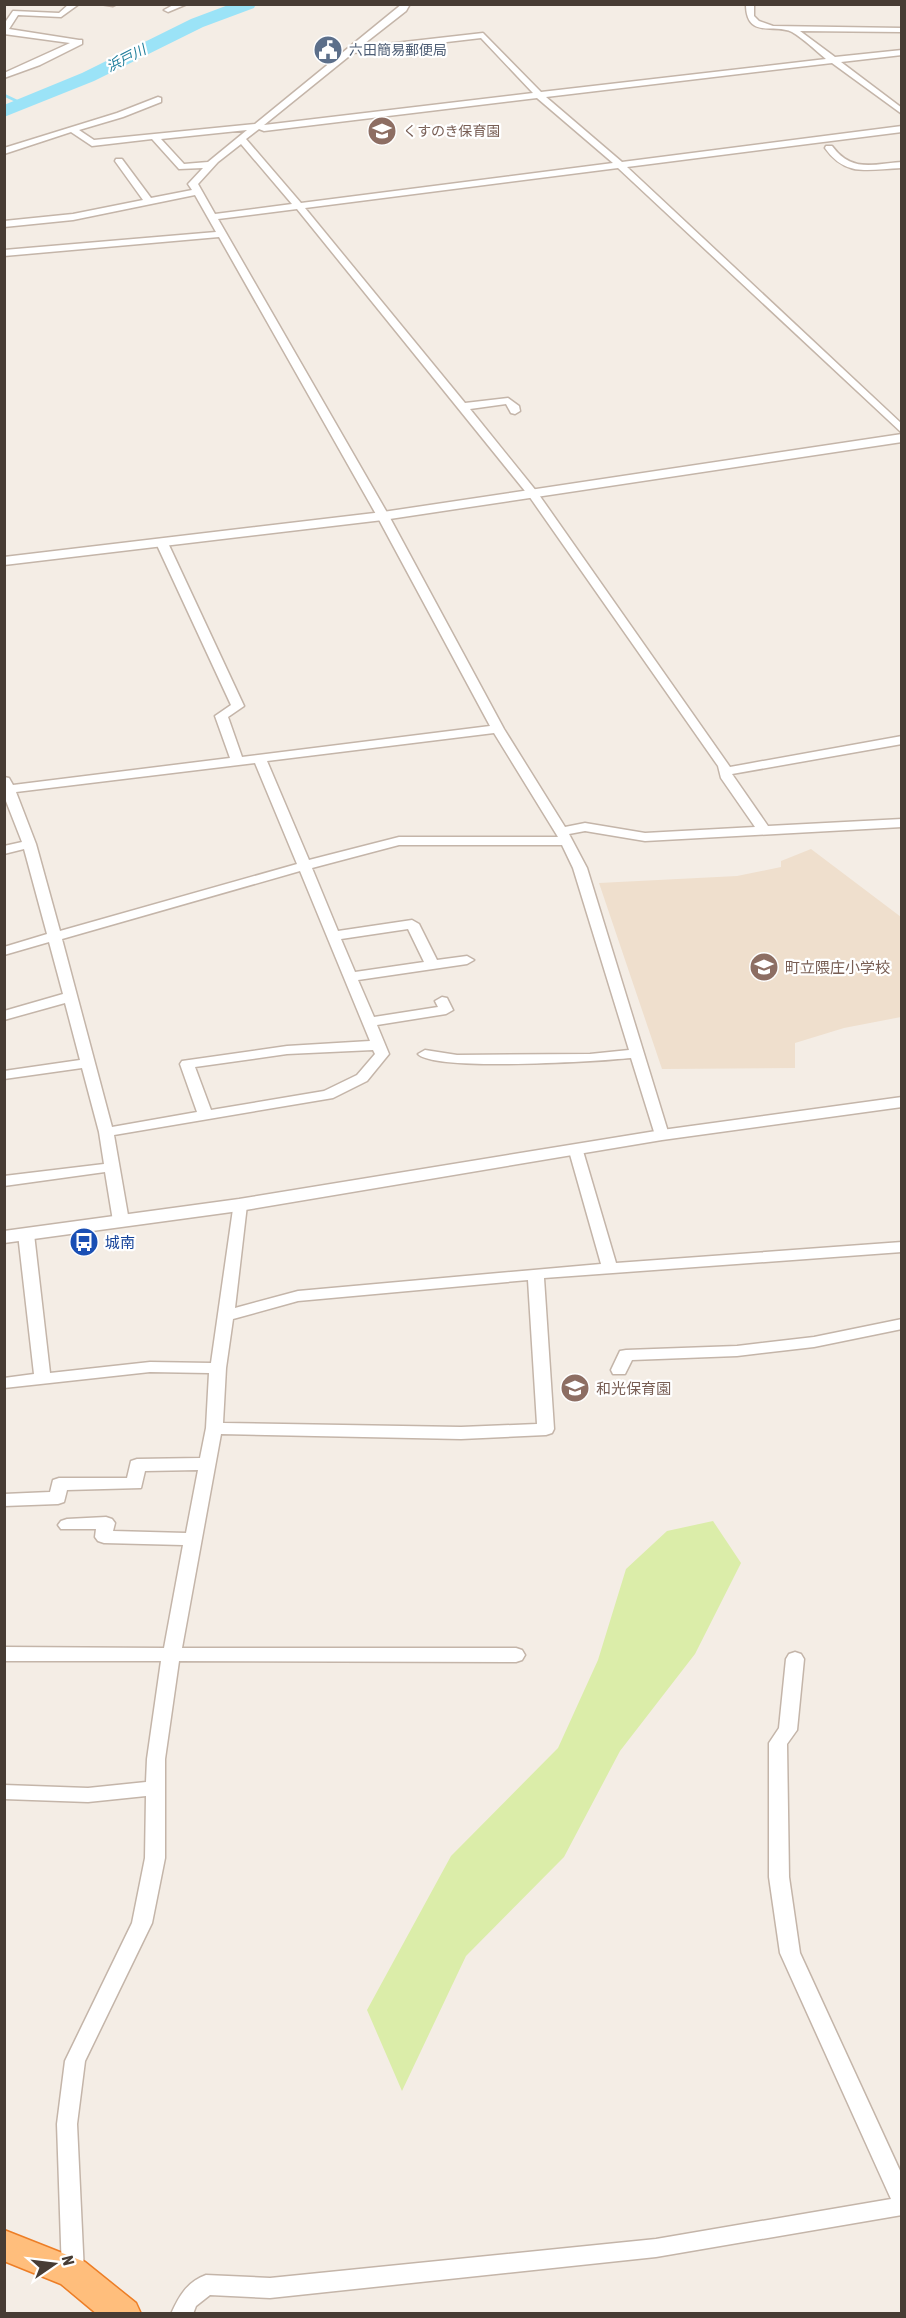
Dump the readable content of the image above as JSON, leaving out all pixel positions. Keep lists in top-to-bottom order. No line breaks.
{"water":["浜戸川"],"places":{"public building":["六田簡易郵便局"],"school or university":["くすのき保育園","町立隈庄小学校","和光保育園"],"bus stop":["城南"]},"north":"right"}
